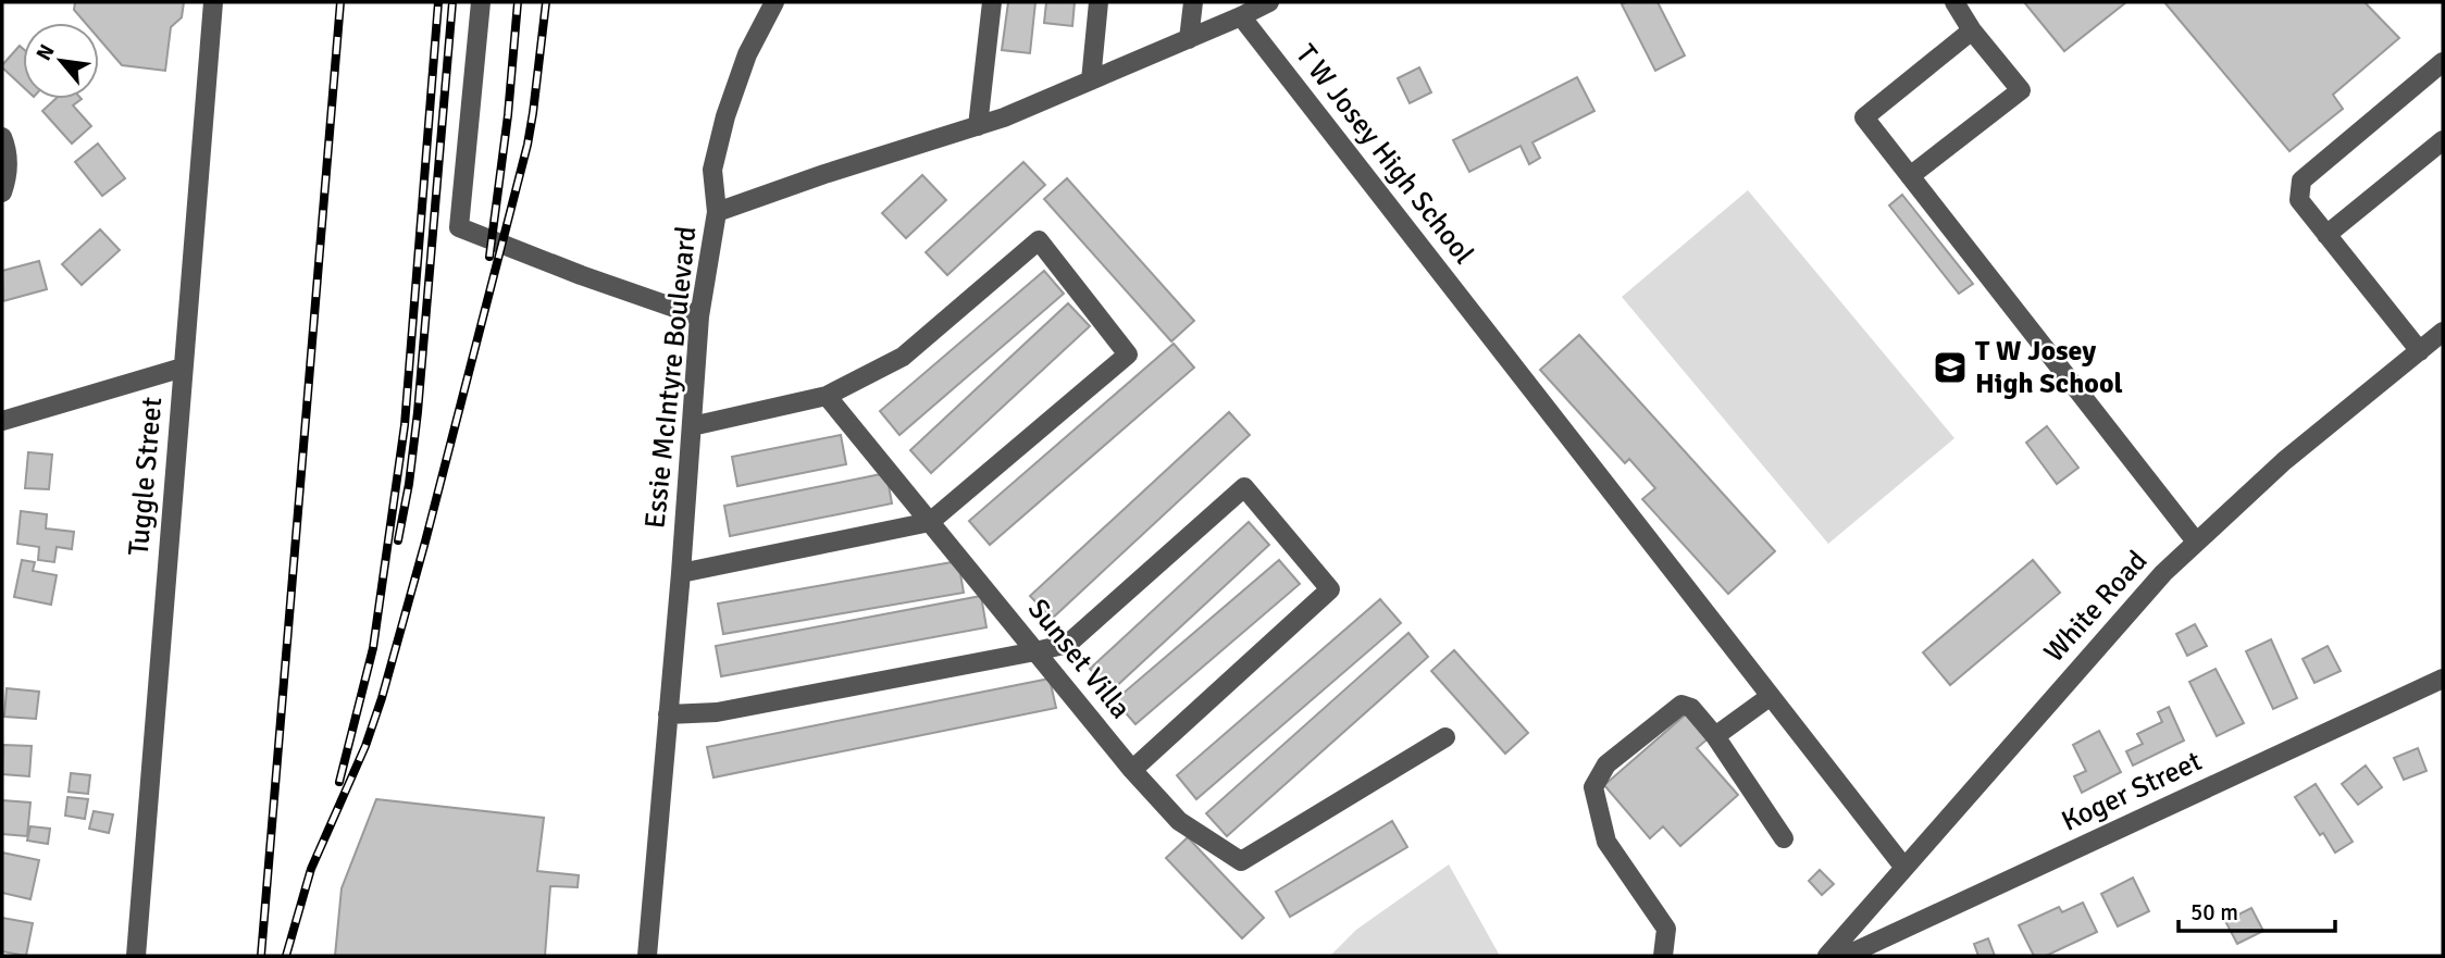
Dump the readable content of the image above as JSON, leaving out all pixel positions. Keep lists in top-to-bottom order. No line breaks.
{"streets":{"street":["T W Josey High School","Essie McIntyre Boulevard","Tuggle Street","White Road","Sunset Villa","Koger Street"]},"crossings":[["T W Josey High School","Essie McIntyre Boulevard"],["T W Josey High School","White Road"]],"places":{"school or university":["T W Josey High School"]},"scale_bar":"50 m","north":"top left"}
